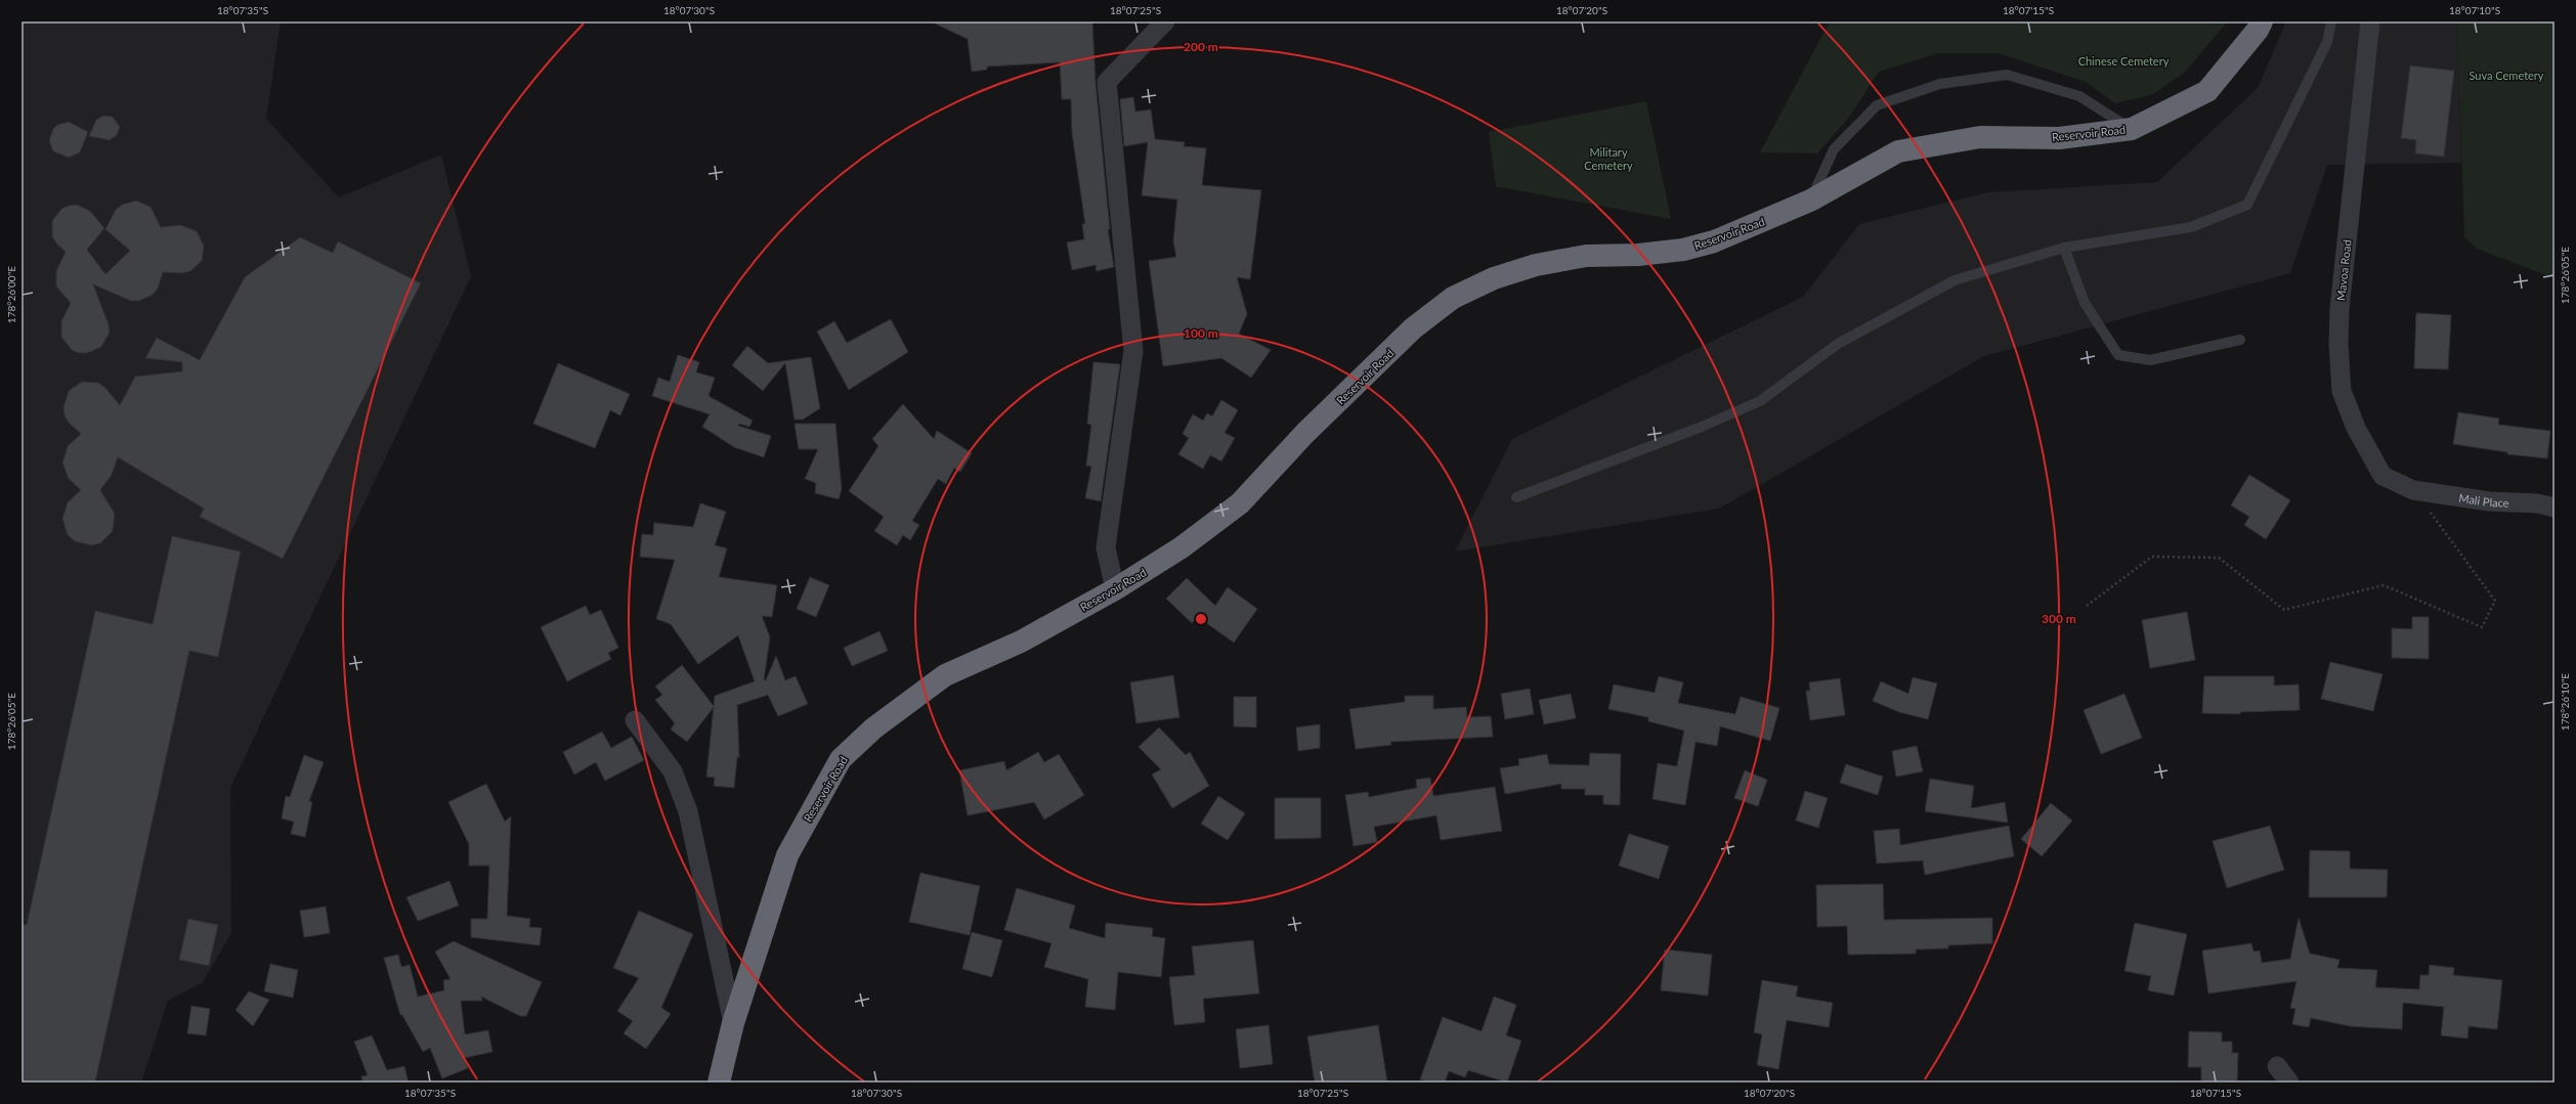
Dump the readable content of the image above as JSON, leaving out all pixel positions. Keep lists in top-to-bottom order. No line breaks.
{"streets":{"highway":["Reservoir Road"],"street":["Mavoa Road","Mali Place"]},"crossings":[["Mavoa Road","Mali Place"]],"parks":["Chinese Cemetery","Suva Cemetery","Military Cemetery"],"coordinates":["18°07'35\"S","18°07'30\"S","18°07'25\"S","18°07'20\"S","18°07'15\"S","18°07'10\"S","178°26'05\"E","178°26'00\"E","178°26'10\"E"],"rings":["200 m","100 m","300 m"]}
